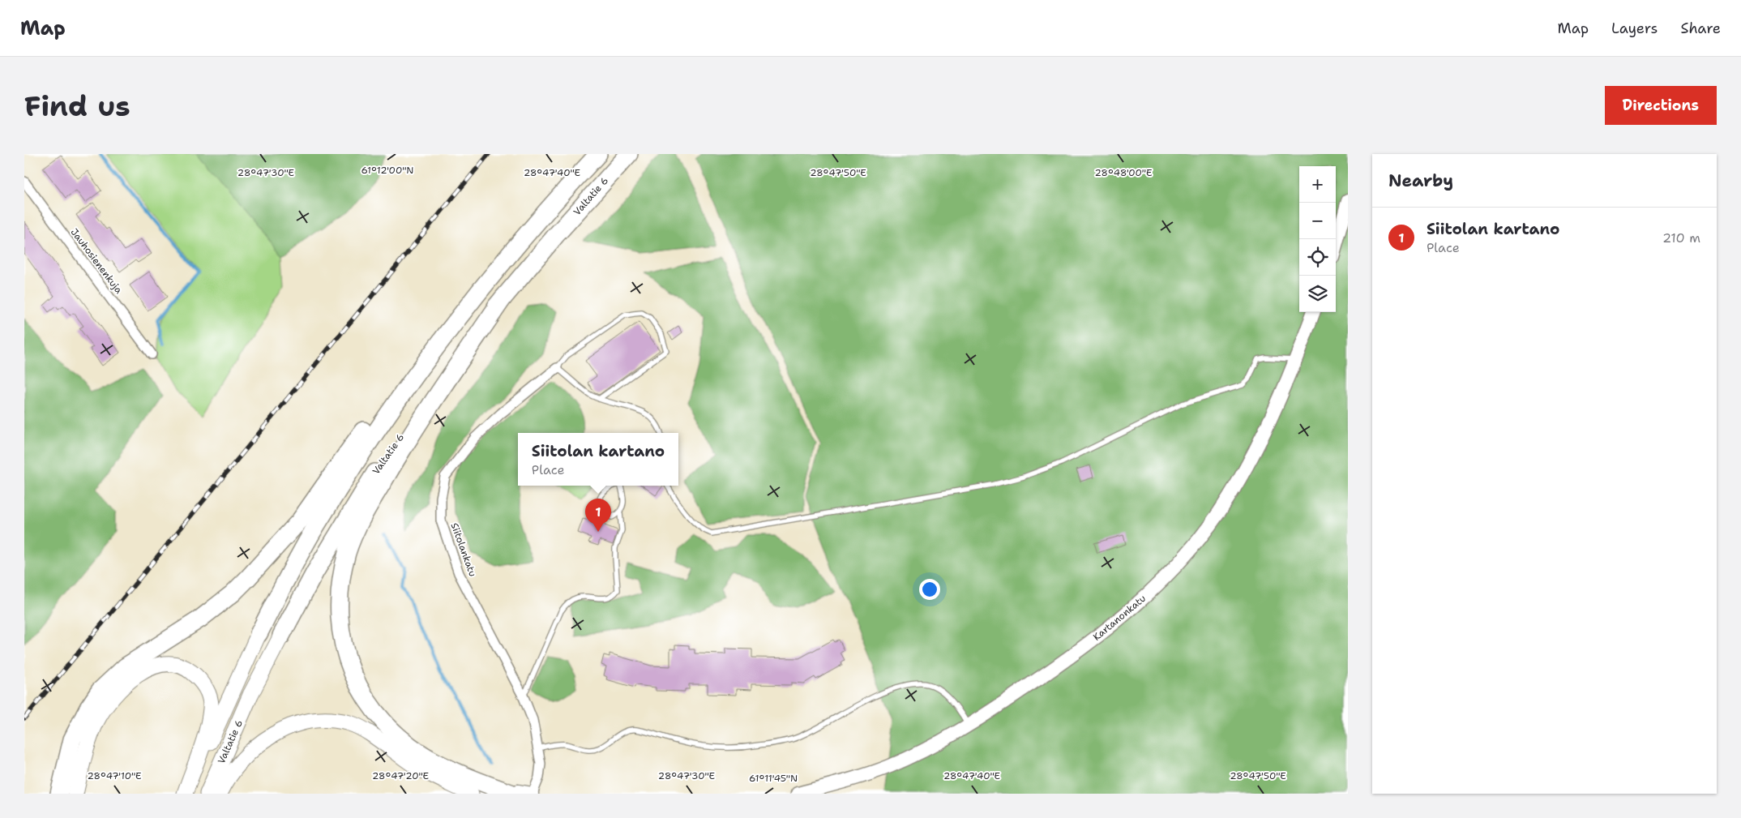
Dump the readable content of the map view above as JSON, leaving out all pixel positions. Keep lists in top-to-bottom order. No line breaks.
{"streets":{"highway":["Valtatie 6"],"main road":["Kartanonkatu"],"street":["Jauhosienenkuja","Siitolankatu"]},"page":{"header":"Map","nav":["Map","Layers","Share"],"buttons":"Directions","title":"Find us","heading":"Nearby","map_buttons":["+","−"],"list":[{"mark":"1","name":"Siitolan kartano","note":"Place","value":"210 m"}],"popup":["Siitolan kartano","Place"],"pins":"1"},"coordinates":["61°12'00\"N","28°47'30\"E","28°47'40\"E","28°47'50\"E","28°48'00\"E","28°47'10\"E","28°47'20\"E","61°11'45\"N"]}
